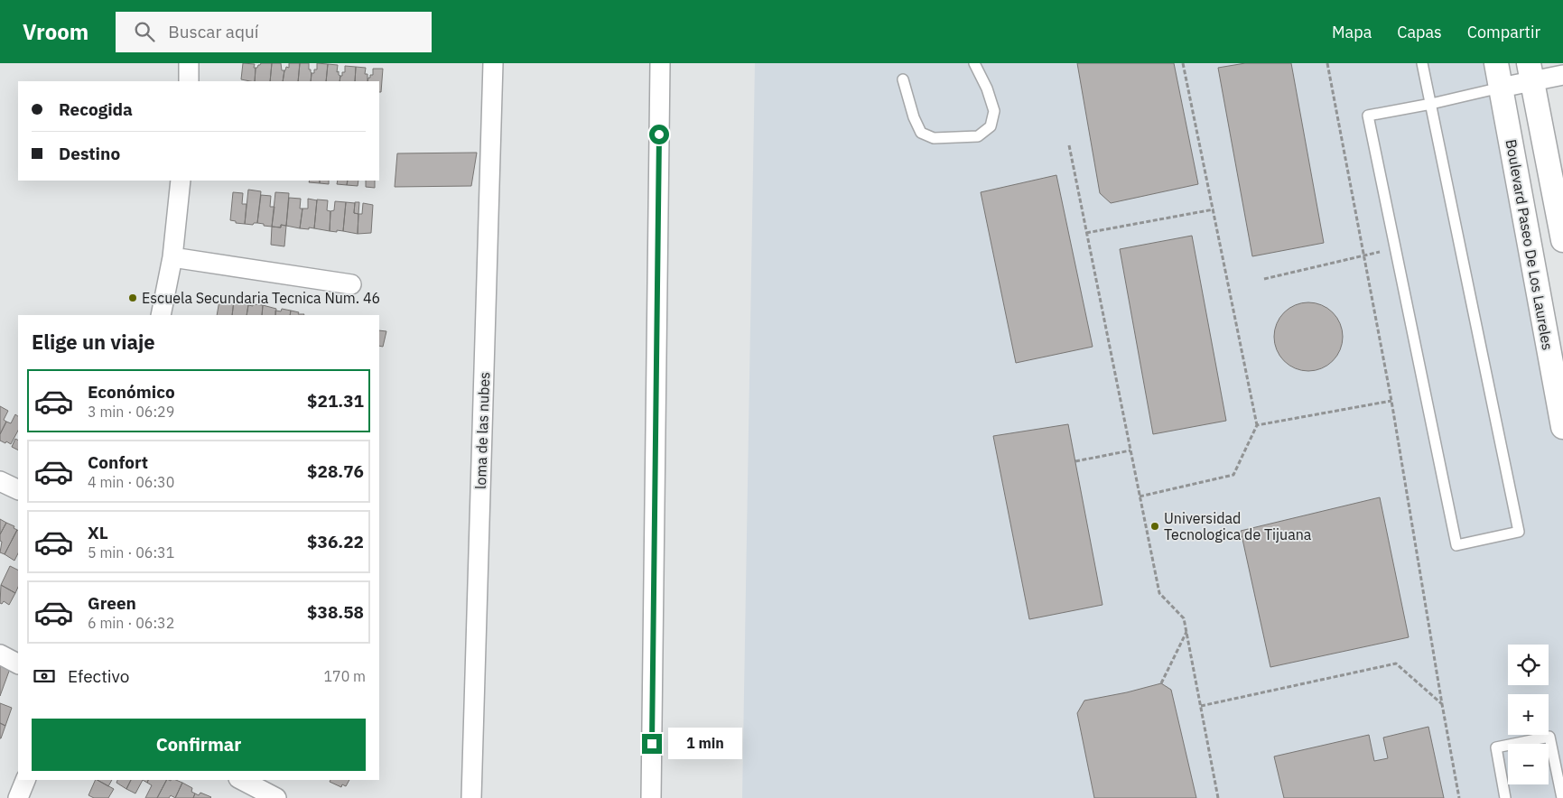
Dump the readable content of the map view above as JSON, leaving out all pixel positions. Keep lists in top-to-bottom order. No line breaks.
{"streets":{"street":["Boulevard Paseo De Los Laureles","loma de las nubes"]},"places":["Escuela Secundaria Tecnica Num. 46","Universidad Tecnologica de Tijuana"],"page":{"header":"Vroom","search":"Buscar aquí","nav":["Mapa","Capas","Compartir"],"banner":["Recogida","Destino"],"heading":"Elige un viaje","list":[{"name":"Económico","note":"3 min · 06:29","value":"$21.31"},{"name":"Confort","note":"4 min · 06:30","value":"$28.76"},{"name":"XL","note":"5 min · 06:31","value":"$36.22"},{"name":"Green","note":"6 min · 06:32","value":"$38.58"}],"map_buttons":["+","−"],"pay":["Efectivo","170 m"],"buttons":"Confirmar","bubble":"1 min"}}
